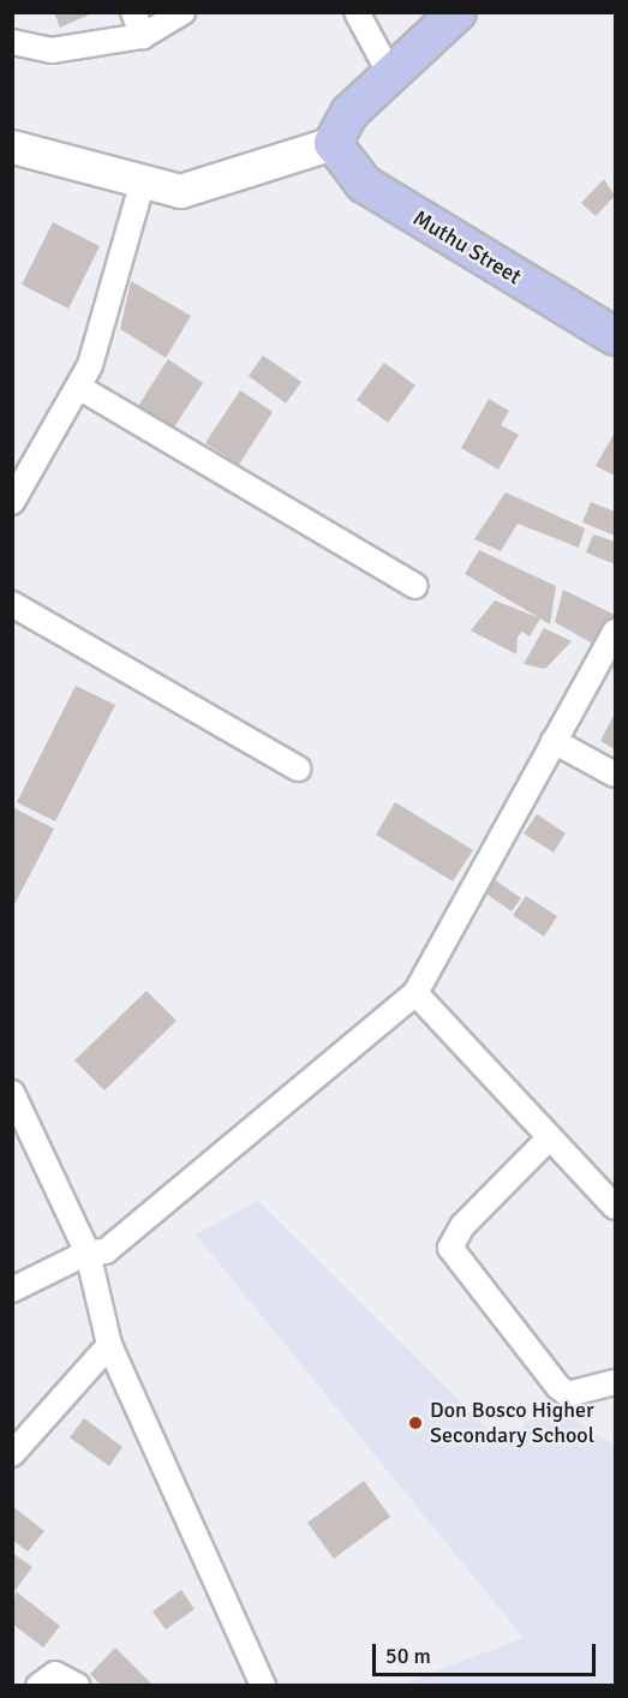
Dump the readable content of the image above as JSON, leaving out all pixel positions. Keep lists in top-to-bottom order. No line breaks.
{"streets":{"main road":["Muthu Street"]},"places":["Don Bosco Higher Secondary School"],"scale_bar":"50 m"}
